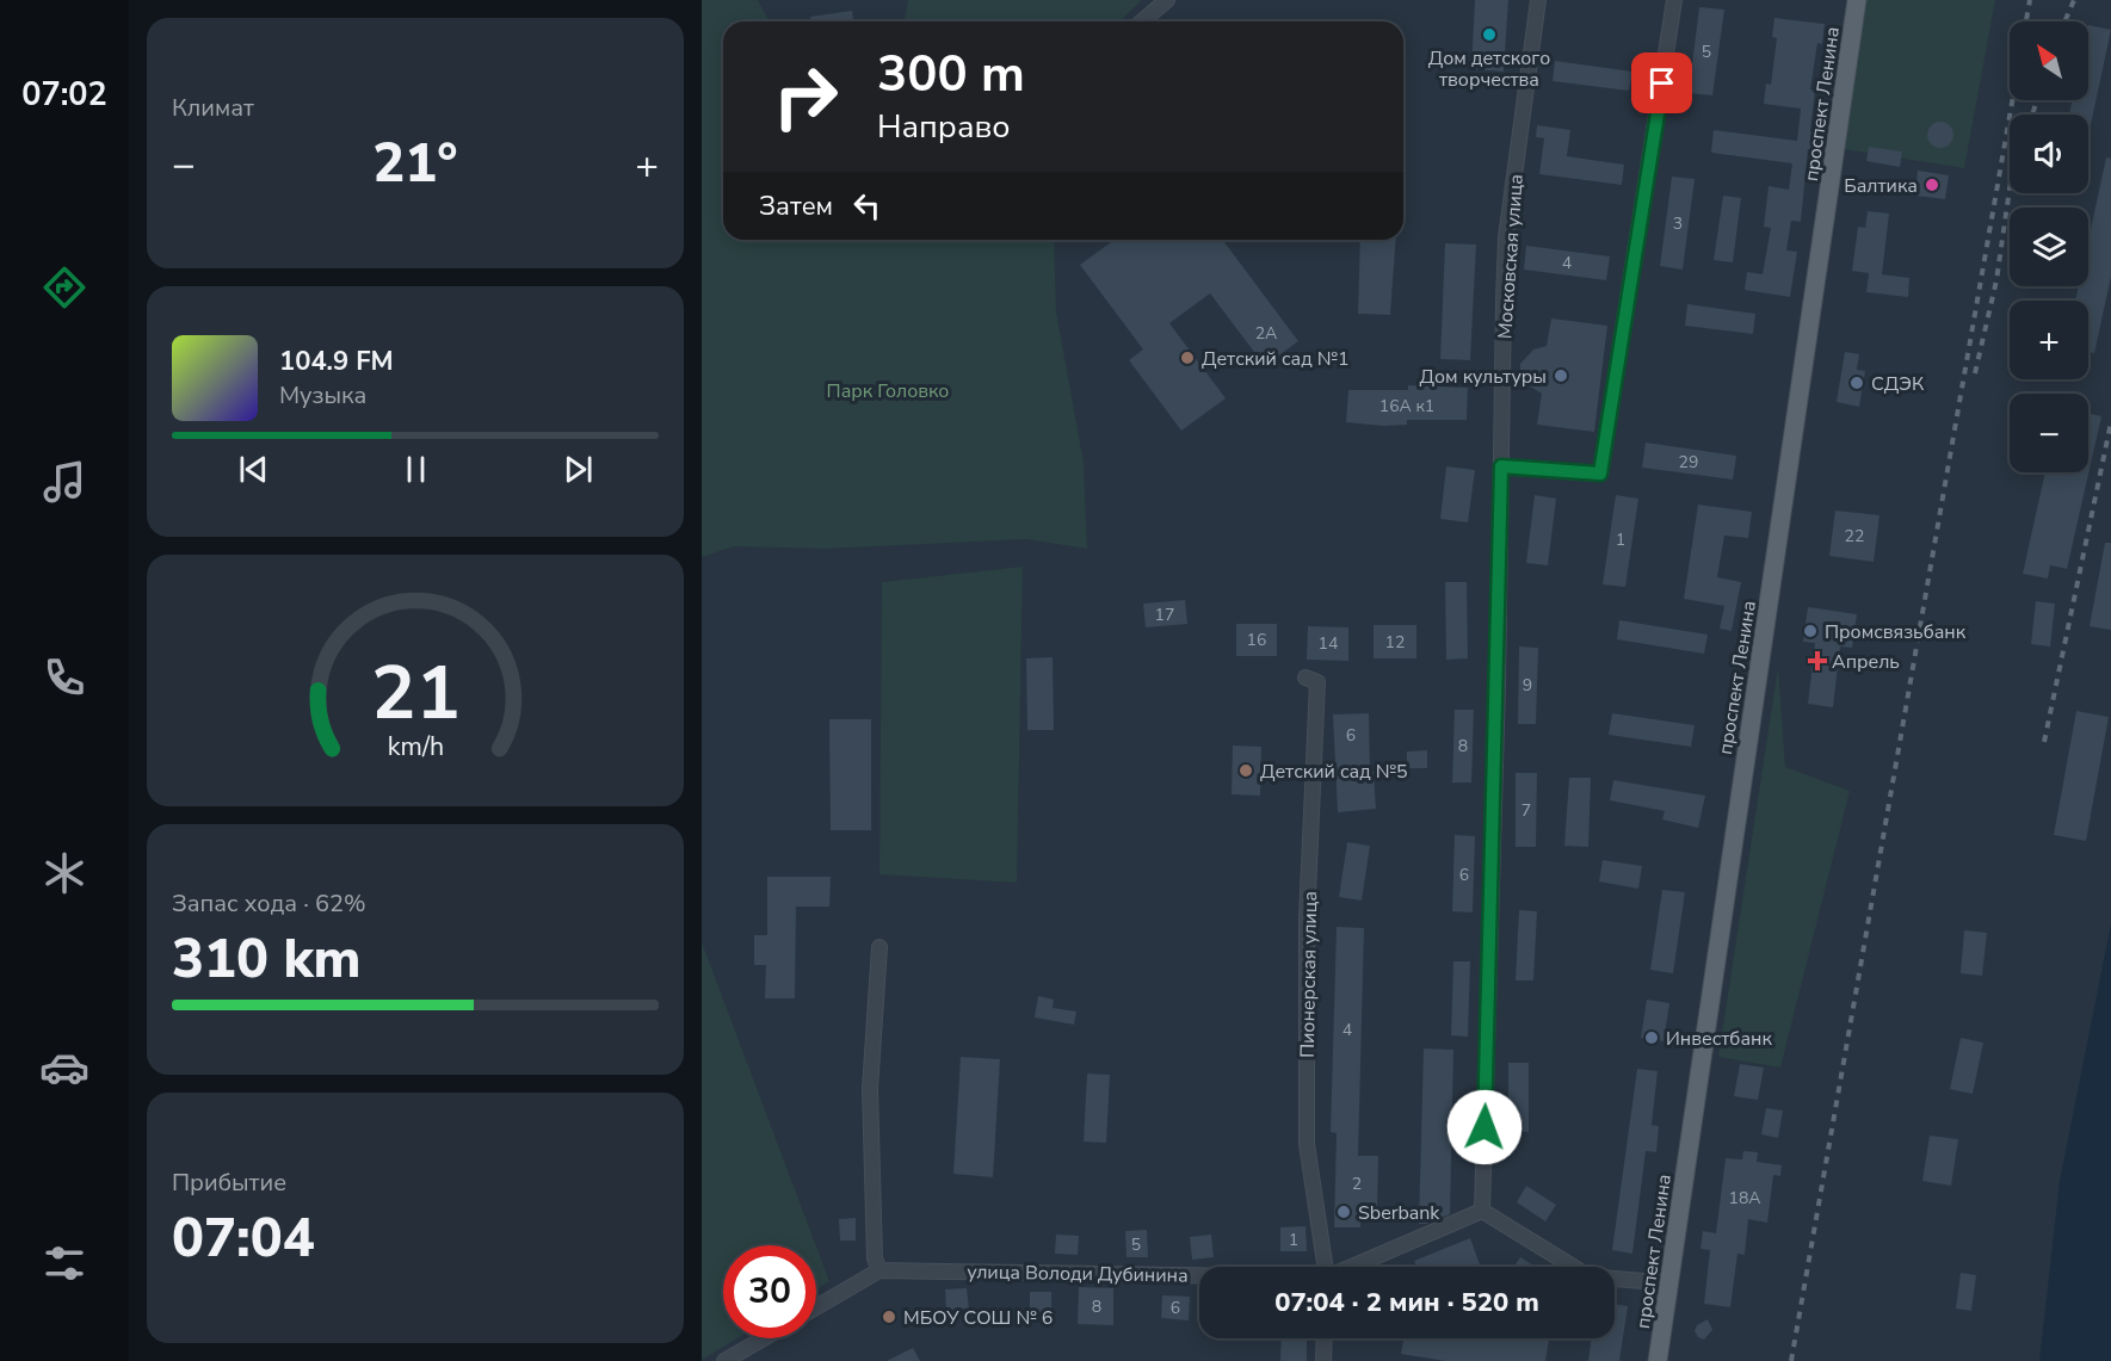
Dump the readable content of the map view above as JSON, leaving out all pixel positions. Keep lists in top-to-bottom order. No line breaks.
{"streets":{"main road":["проспект Ленина"],"street":["Московская улица","Пионерская улица","улица Володи Дубинина"]},"crossings":[["Московская улица","улица Володи Дубинина"]],"parks":["Парк Головко"],"places":{"other":["Дом детского творчества","Балтика","Детский сад №1","Дом культуры","СДЭК","Промсвязьбанк","Детский сад №5","Инвестбанк","Sberbank","МБОУ СОШ № 6"],"health":["Апрель"]},"house_numbers":["5","3","4","2А","16А к1","29","22","1","17","16","12","14","9","6","8","7","6","4","2","18А","1","5","8","6"],"north":"top left","page":{"tabs":"07:02","tile":["Климат",["Запас хода · 62%","310 km"],["Прибытие","07:04"]],"map_buttons":["+","−"],"turn":["300 m","Направо"],"heat":["−","21°","+"],"then":"Затем","song":["104.9 FM","Музыка"],"limit":"30","trip":"07:04 · 2 мин · 520 m","gauge":["21","km/h"]}}
